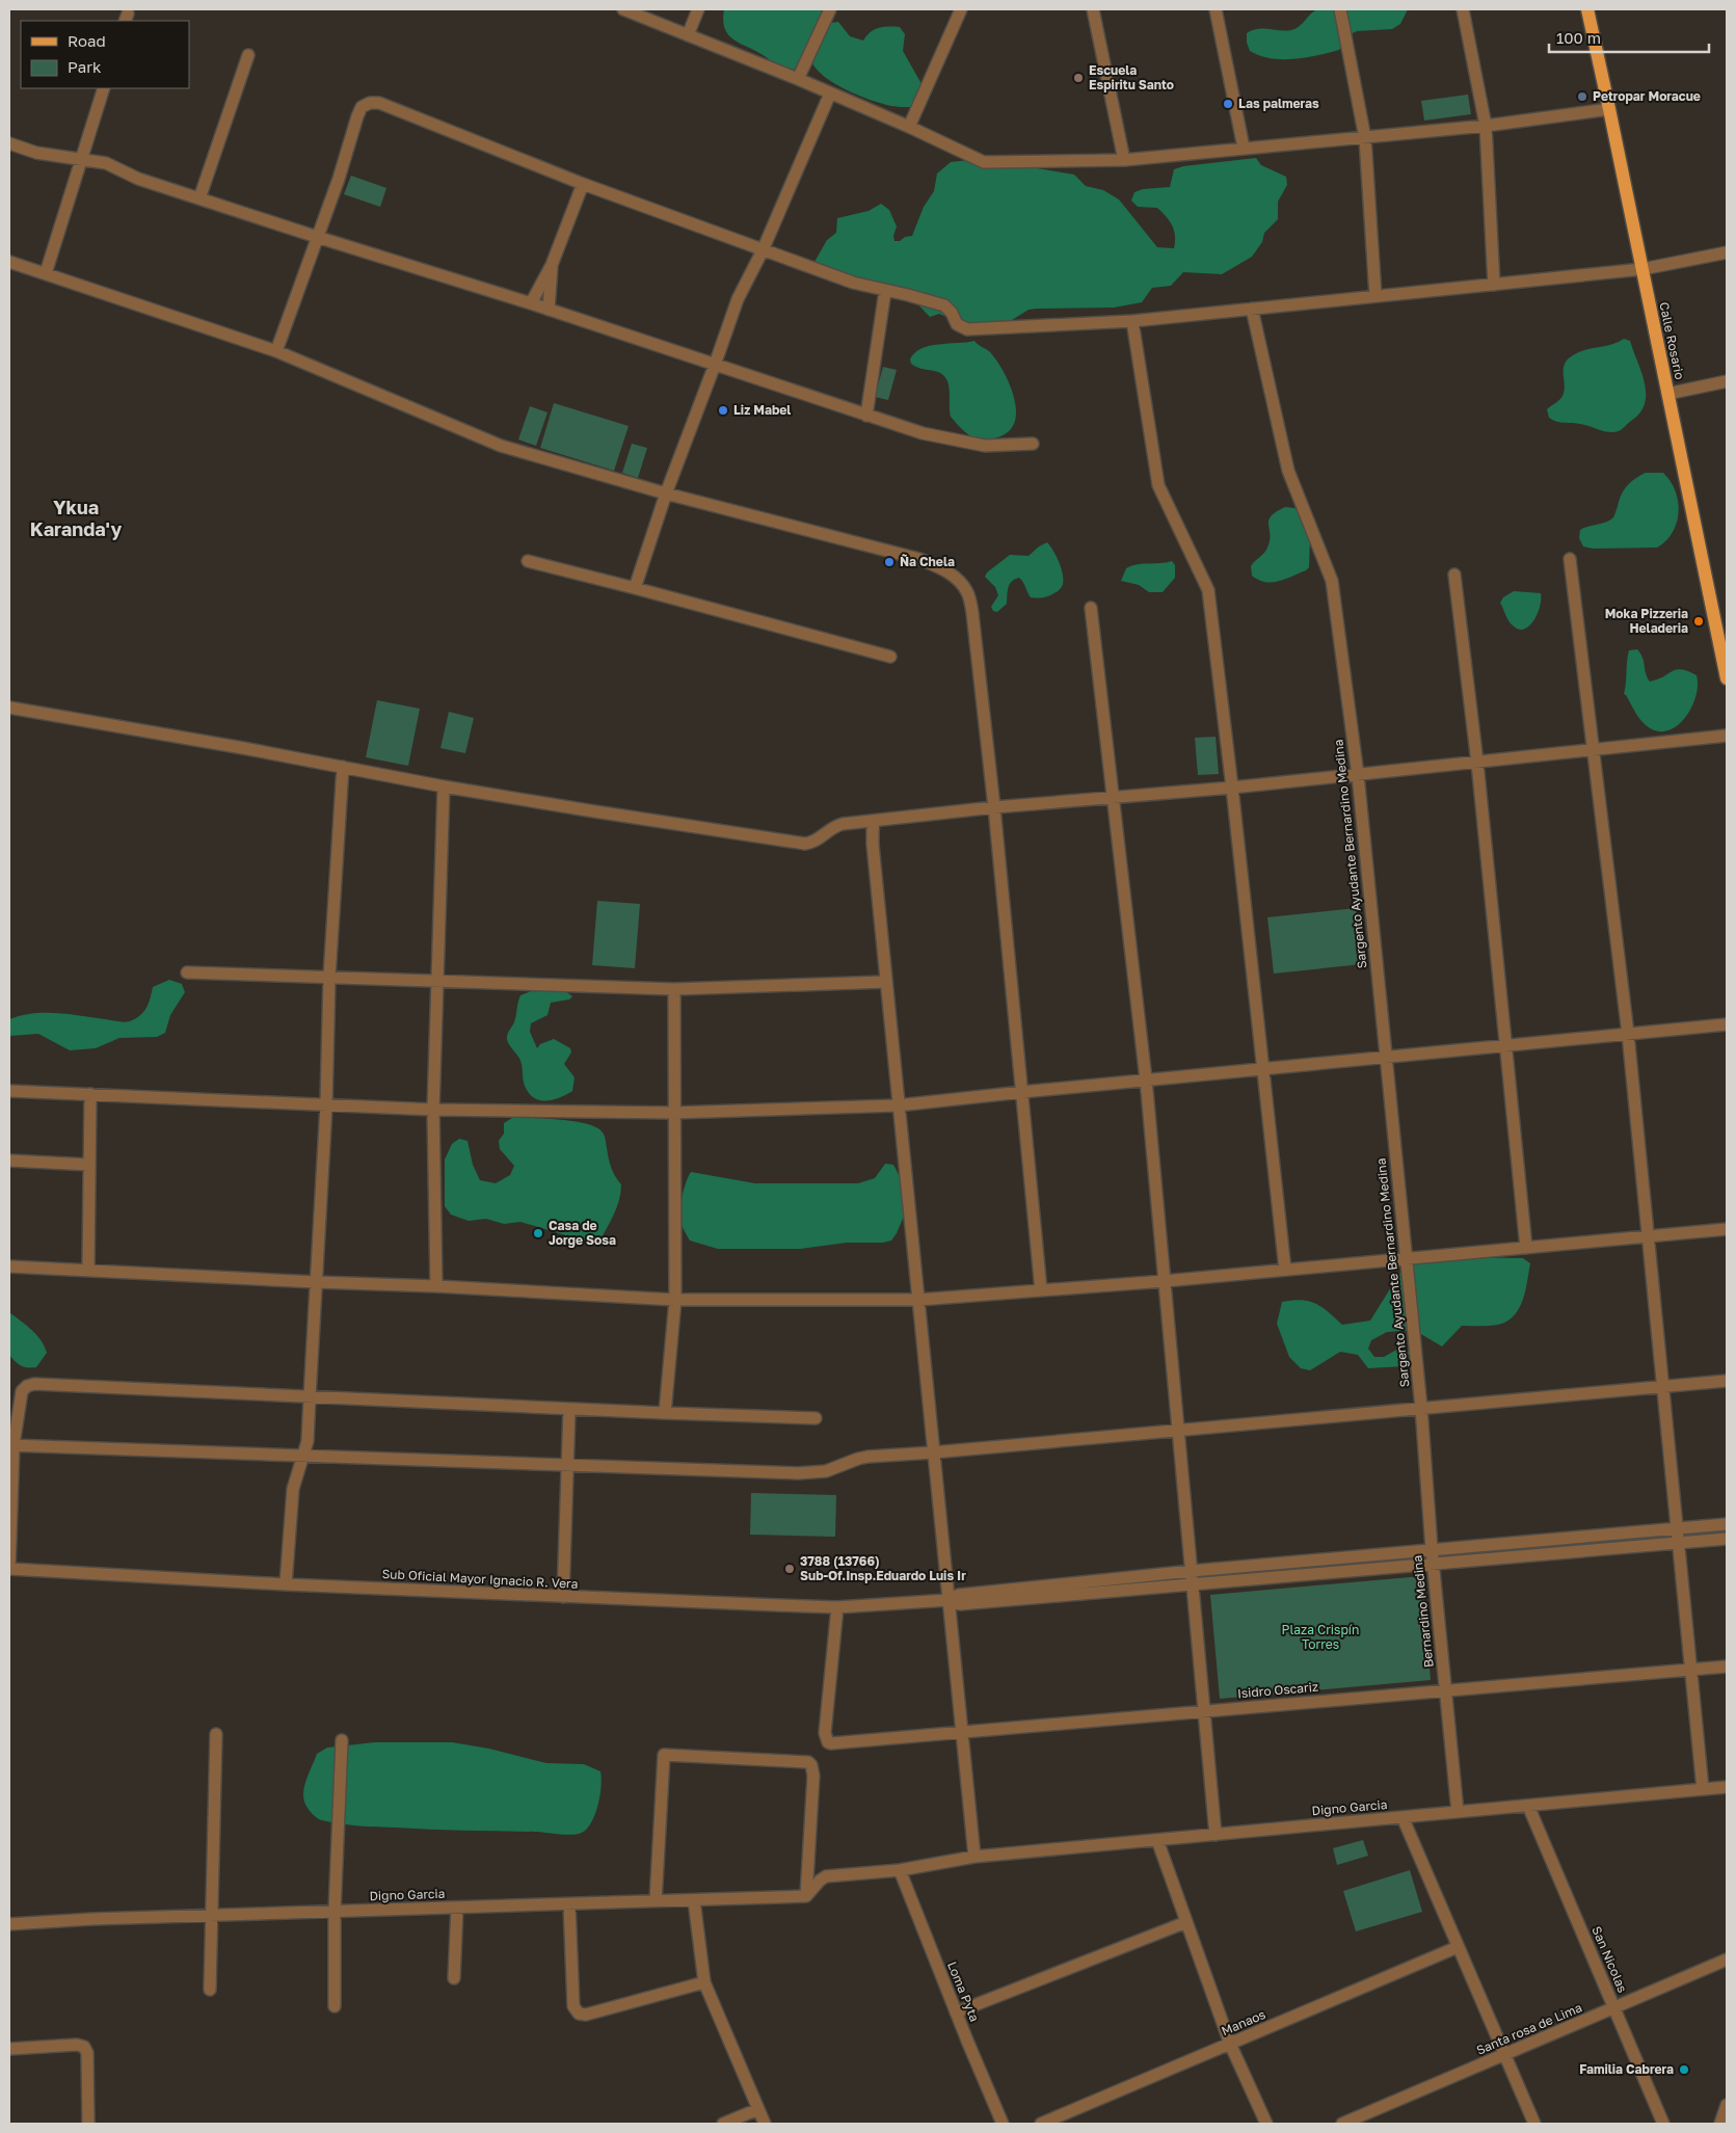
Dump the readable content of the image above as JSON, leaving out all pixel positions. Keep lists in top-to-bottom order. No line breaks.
{"streets":{"main road":["Calle Rosario"],"street":["Sargento Ayudante Bernardino Medina","Sub Oficial Mayor Ignacio R. Vera","Bernardino Medina","Isidro Oscariz","Digno Garcia","San Nicolas","Loma Pyta","Manaos","Santa rosa de Lima"]},"crossings":[["Sargento Ayudante Bernardino Medina","Bernardino Medina"],["Sub Oficial Mayor Ignacio R. Vera","Isidro Oscariz"],["Bernardino Medina","Isidro Oscariz"],["Bernardino Medina","Digno Garcia"],["Digno Garcia","San Nicolas"],["Digno Garcia","Loma Pyta"],["San Nicolas","Santa rosa de Lima"]],"districts":["Ykua Karanda'y"],"parks":["Plaza Crispín Torres"],"places":["Escuela Espiritu Santo","Petropar Moracue","Las palmeras","Liz Mabel","Ña Chela","Moka Pizzeria Heladeria","Casa de Jorge Sosa","3788 (13766) Sub-Of.Insp.Eduardo Luis Ir","Familia Cabrera"],"legend":["Road","Park"],"scale_bar":"100 m"}
